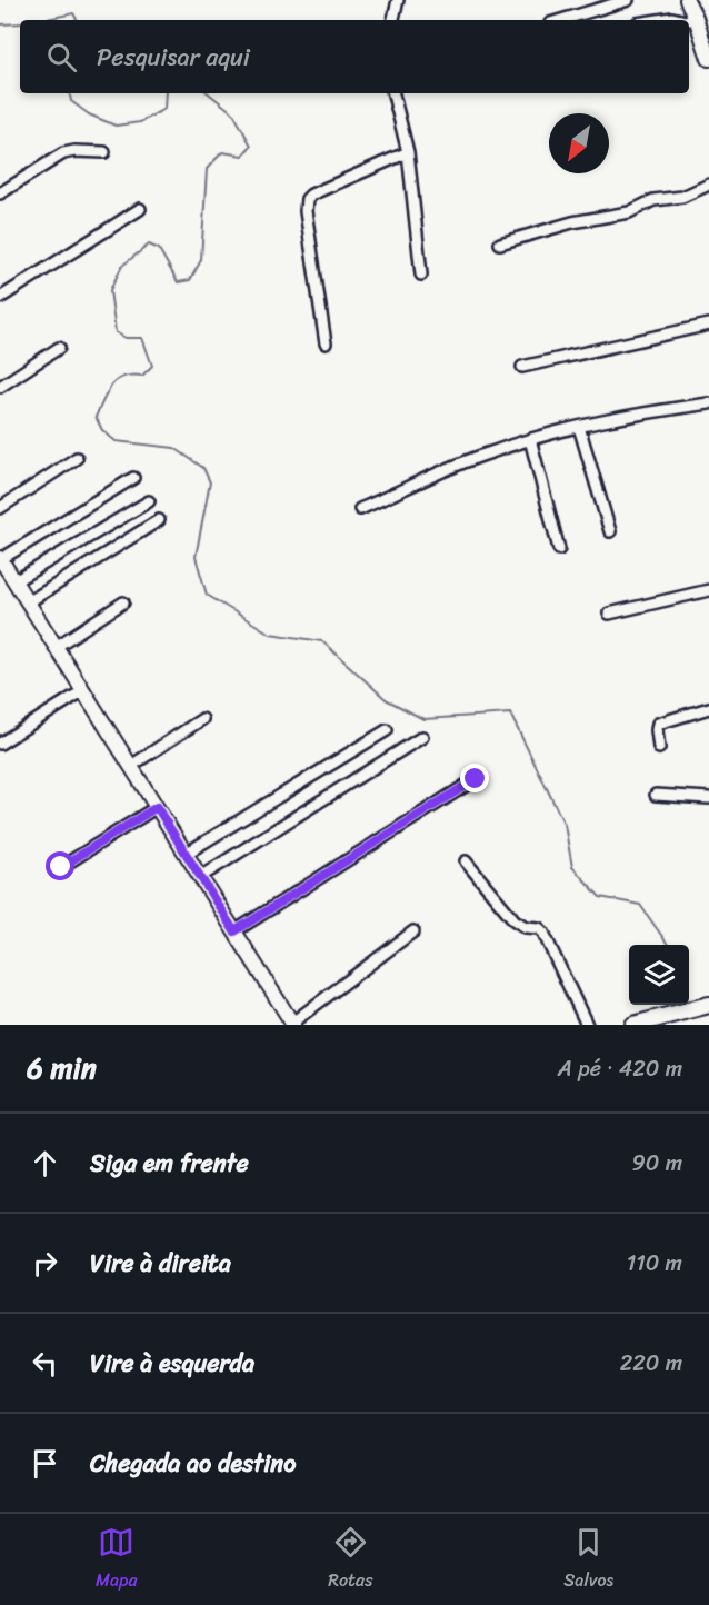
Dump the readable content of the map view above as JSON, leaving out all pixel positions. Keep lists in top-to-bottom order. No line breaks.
{"north":"bottom left","page":{"search":"Pesquisar aqui","heading":["6 min","A pé · 420 m"],"list":[["Siga em frente","90 m"],["Vire à direita","110 m"],["Vire à esquerda","220 m"],"Chegada ao destino"],"nav":["Mapa","Rotas","Salvos"]}}
